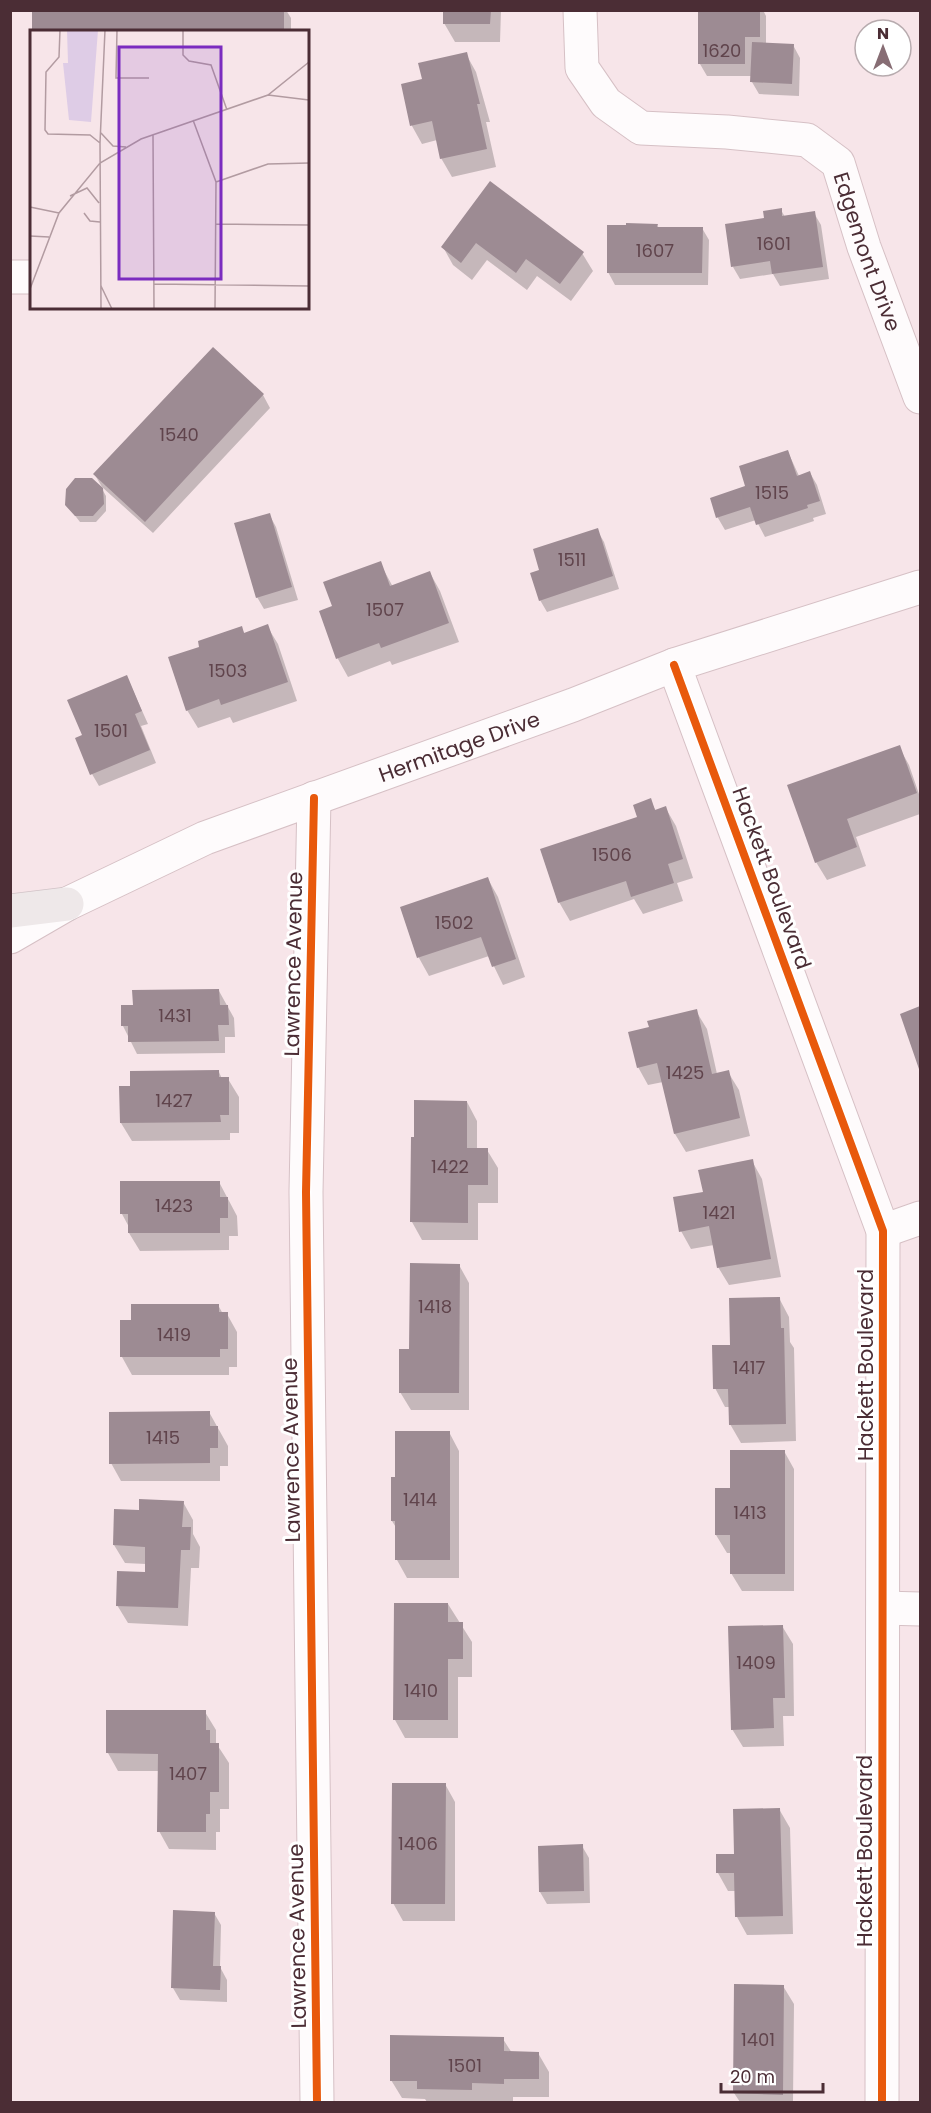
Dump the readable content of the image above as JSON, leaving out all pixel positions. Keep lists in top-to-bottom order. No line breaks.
{"streets":{"street":["Edgemont Drive","Hermitage Drive","Hackett Boulevard","Lawrence Avenue"]},"crossings":[["Hermitage Drive","Hackett Boulevard"],["Hermitage Drive","Lawrence Avenue"]],"house_numbers":["1620","1601","1607","1540","1515","1511","1507","1503","1501","1506","1502","1431","1425","1427","1422","1423","1421","1418","1419","1417","1415","1414","1413","1409","1410","1407","1406","1401","1501"],"scale_bar":"20 m","north":"top"}
